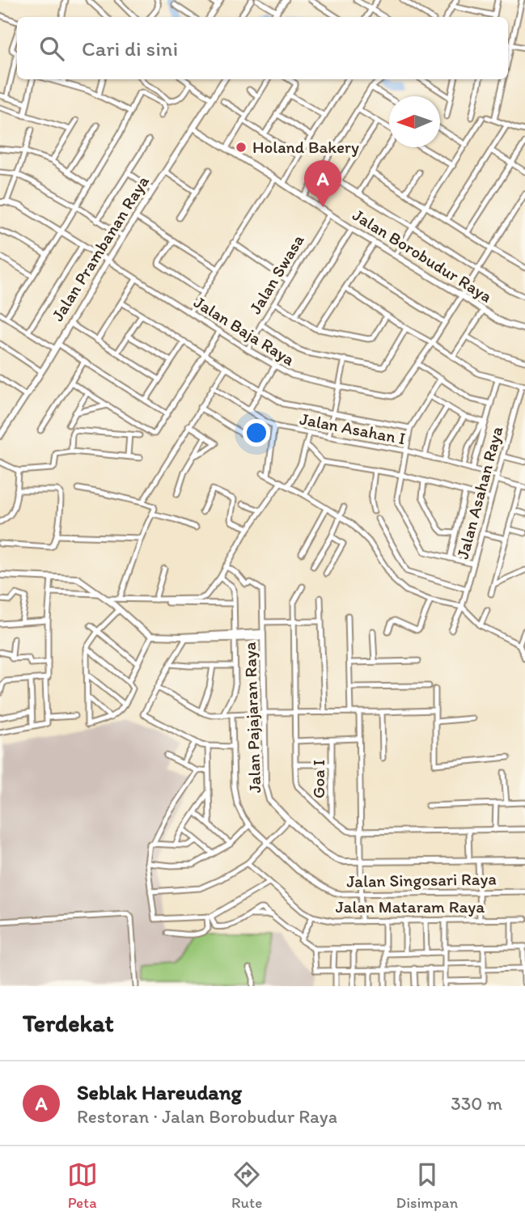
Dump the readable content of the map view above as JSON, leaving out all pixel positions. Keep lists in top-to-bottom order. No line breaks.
{"streets":{"street":["Jalan Prambanan Raya","Jalan Borobudur Raya","Jalan Swasa","Jalan Baja Raya","Jalan Asahan I","Jalan Asahan Raya","Jalan Pajajaran Raya","Goa I","Jalan Singosari Raya","Jalan Mataram Raya"]},"crossings":[["Jalan Prambanan Raya","Jalan Borobudur Raya"],["Jalan Prambanan Raya","Jalan Baja Raya"],["Jalan Borobudur Raya","Jalan Swasa"],["Jalan Borobudur Raya","Jalan Baja Raya"],["Jalan Swasa","Jalan Baja Raya"],["Jalan Asahan I","Jalan Asahan Raya"]],"places":["Holand Bakery"],"north":"left","page":{"search":"Cari di sini","pins":"A","heading":"Terdekat","list":[{"mark":"A","name":"Seblak Hareudang","note":"Restoran · Jalan Borobudur Raya","value":"330 m"}],"nav":["Peta","Rute","Disimpan"]}}
